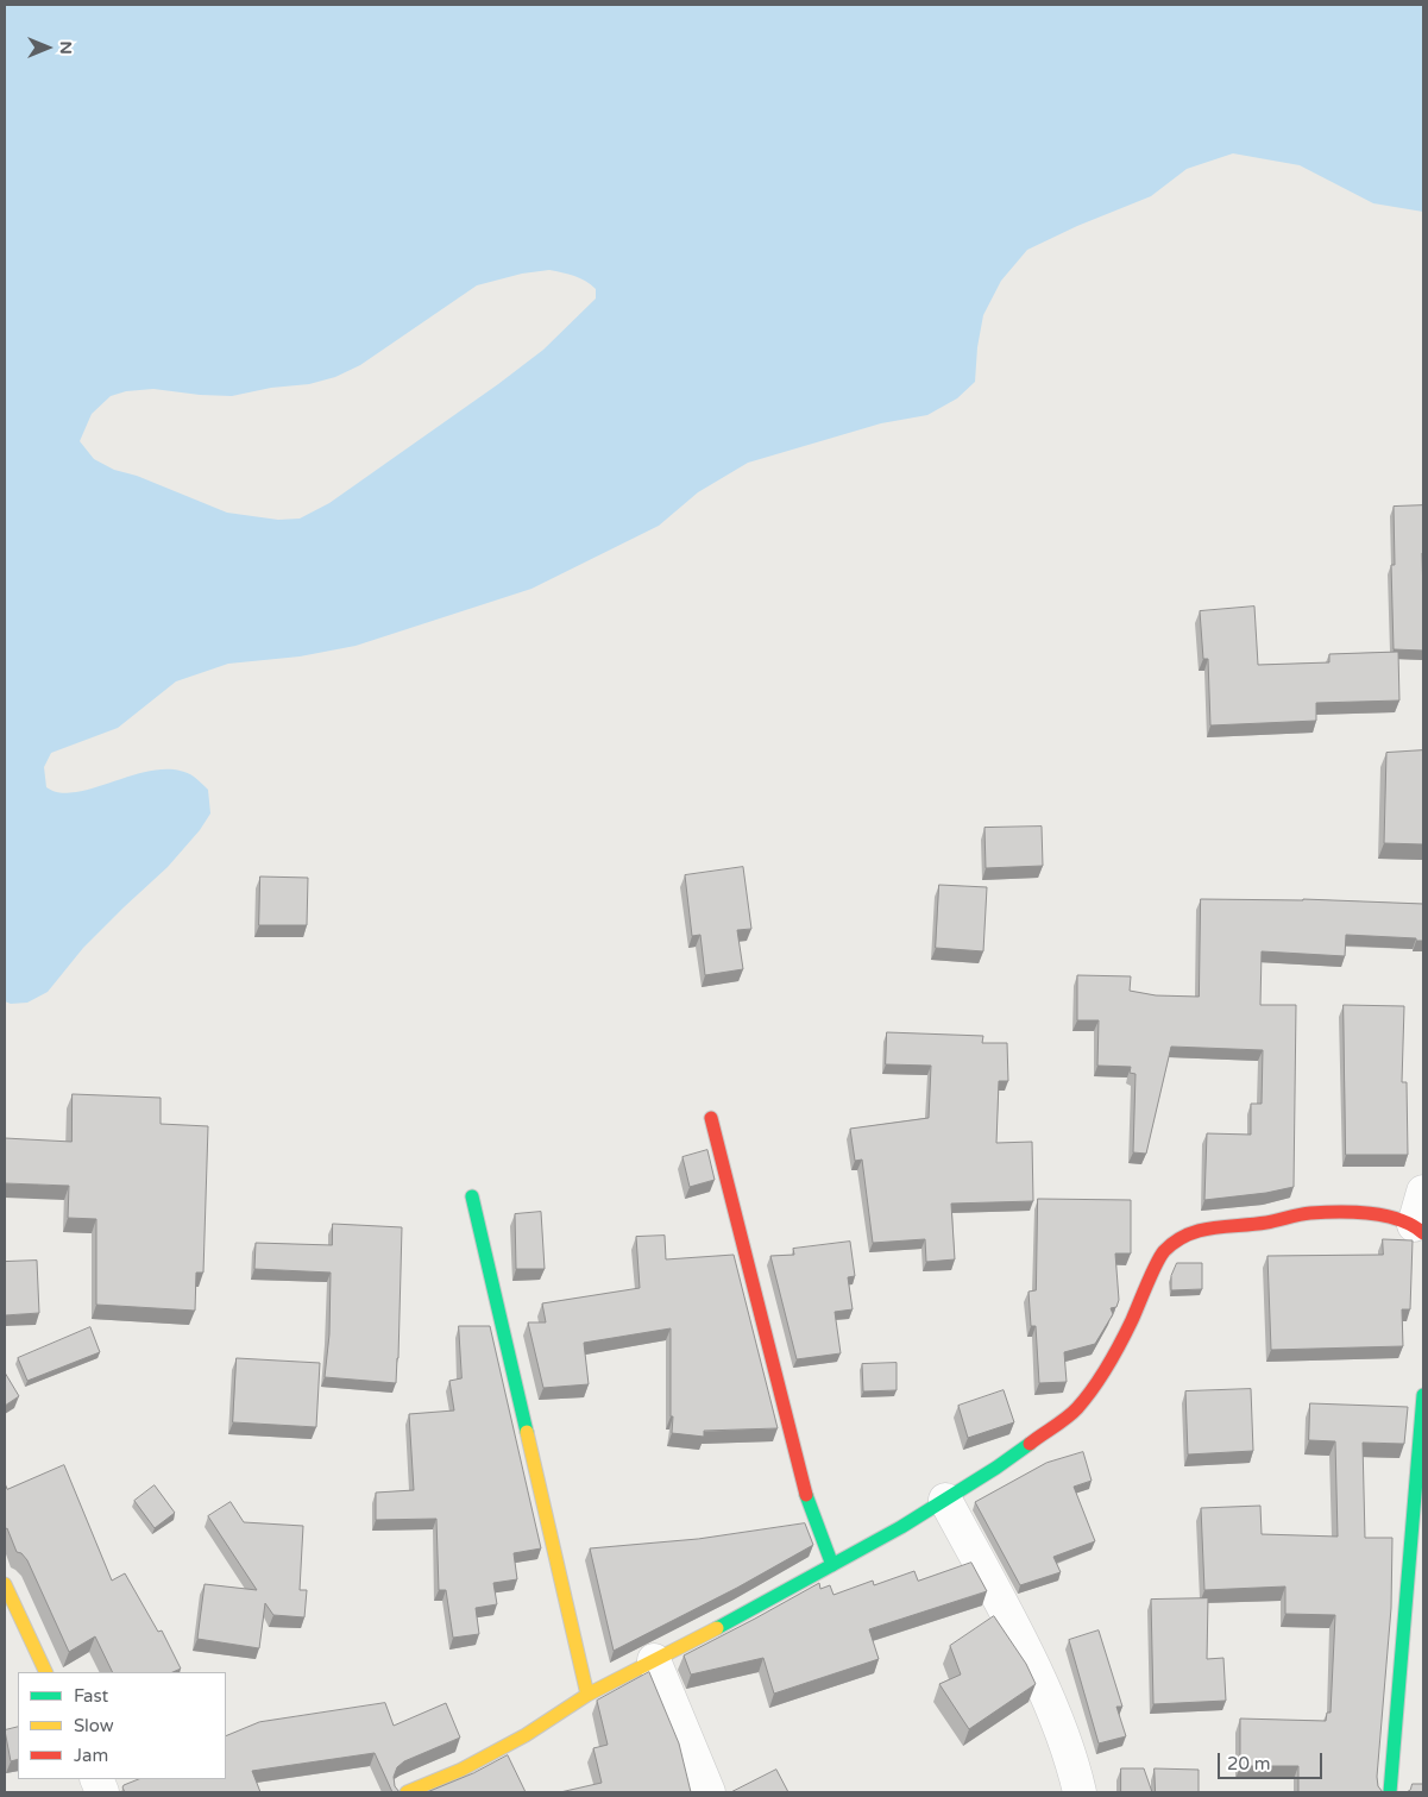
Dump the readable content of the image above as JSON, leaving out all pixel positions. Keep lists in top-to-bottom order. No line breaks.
{"legend":["Fast","Slow","Jam"],"scale_bar":"20 m","north":"right"}
